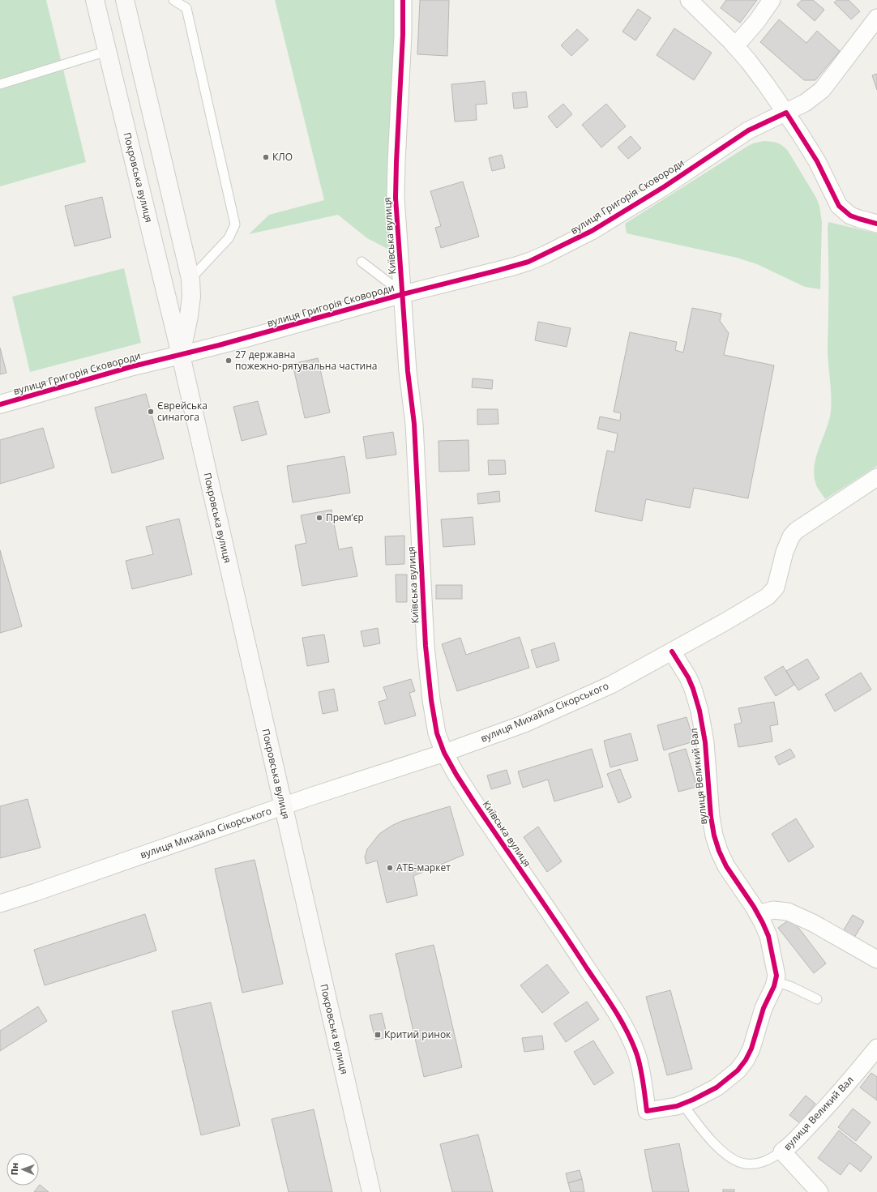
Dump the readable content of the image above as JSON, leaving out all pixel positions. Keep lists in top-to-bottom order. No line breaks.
{"streets":{"main road":["Покровська вулиця"],"street":["вулиця Григорія Сковороди","Київська вулиця","вулиця Михайла Сікорського","вулиця Великий Вал"]},"crossings":[["Покровська вулиця","вулиця Григорія Сковороди"],["Покровська вулиця","вулиця Михайла Сікорського"],["вулиця Григорія Сковороди","Київська вулиця"],["Київська вулиця","вулиця Михайла Сікорського"],["вулиця Михайла Сікорського","вулиця Великий Вал"]],"places":{"other":["КЛО","27 державна пожежно-рятувальна частина","Єврейська синагога","Прем’єр","АТБ-маркет"],"transit":["Критий ринок"]},"north":"left"}
